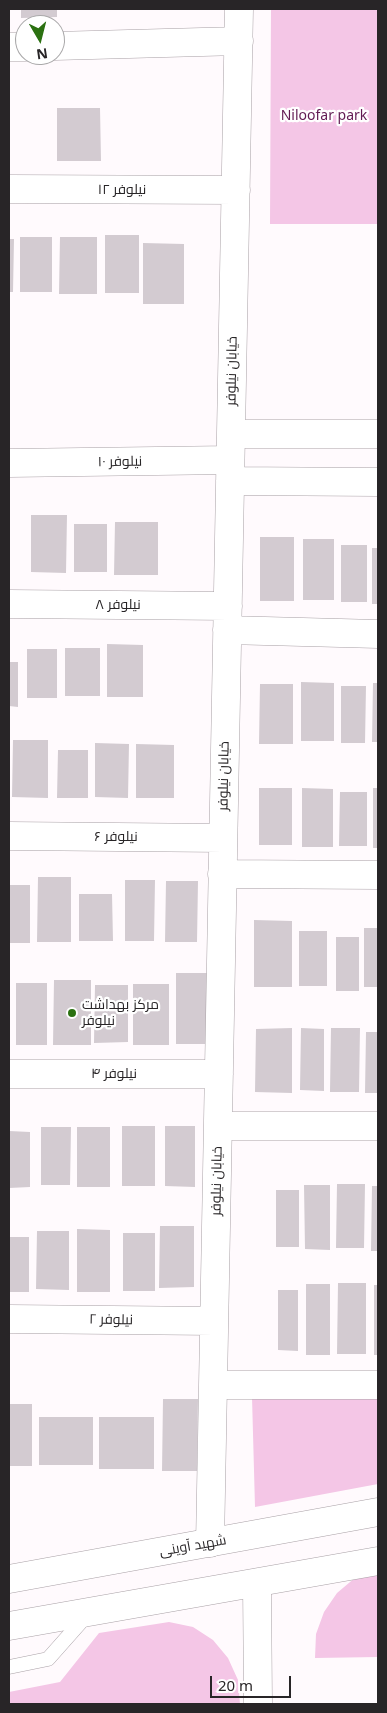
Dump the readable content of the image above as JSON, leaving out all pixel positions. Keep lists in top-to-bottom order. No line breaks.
{"streets":{"street":["نیلوفر ۱۲","خیابان نیلوفر","نیلوفر ۱۰","نیلوفر ۸","نیلوفر ۶","نیلوفر ۴","نیلوفر ۲","شهید آوینی"]},"crossings":[["نیلوفر ۱۲","خیابان نیلوفر"],["خیابان نیلوفر","نیلوفر ۱۰"],["خیابان نیلوفر","نیلوفر ۸"],["خیابان نیلوفر","نیلوفر ۶"],["خیابان نیلوفر","نیلوفر ۴"],["خیابان نیلوفر","نیلوفر ۲"],["خیابان نیلوفر","شهید آوینی"]],"parks":["Niloofar park"],"places":["مرکز بهداشت نیلوفر"],"scale_bar":"20 m","north":"bottom"}
